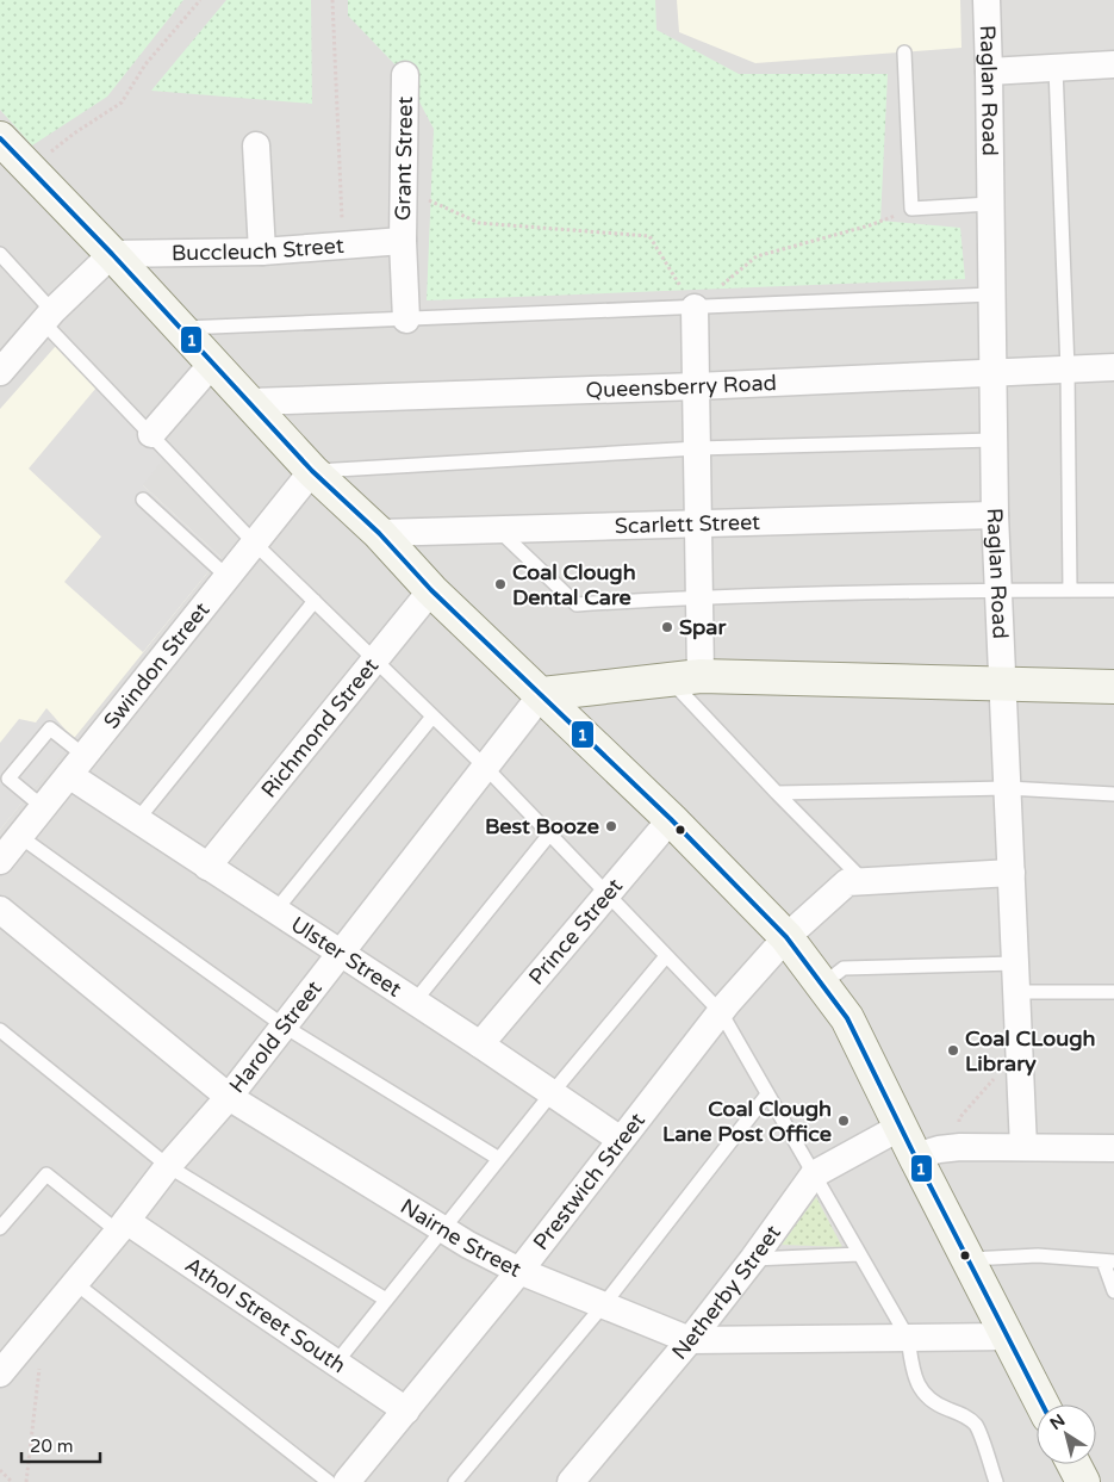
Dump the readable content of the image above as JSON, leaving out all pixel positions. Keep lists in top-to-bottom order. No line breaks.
{"streets":{"street":["Raglan Road","Grant Street","Buccleuch Street","Queensberry Road","Scarlett Street","Swindon Street","Richmond Street","Prince Street","Ulster Street","Harold Street","Prestwich Street","Nairne Street","Netherby Street","Athol Street South"]},"crossings":[["Raglan Road","Queensberry Road"],["Raglan Road","Scarlett Street"],["Raglan Road","Prestwich Street"],["Grant Street","Buccleuch Street"],["Swindon Street","Ulster Street"],["Richmond Street","Ulster Street"],["Prince Street","Ulster Street"],["Ulster Street","Harold Street"],["Ulster Street","Prestwich Street"],["Harold Street","Nairne Street"],["Harold Street","Athol Street South"],["Prestwich Street","Nairne Street"],["Prestwich Street","Athol Street South"],["Nairne Street","Netherby Street"]],"places":["Coal Clough Dental Care","Spar","Best Booze","Coal CLough Library","Coal Clough Lane Post Office"],"lines":["transit line 1"],"scale_bar":"20 m","north":"top left"}
